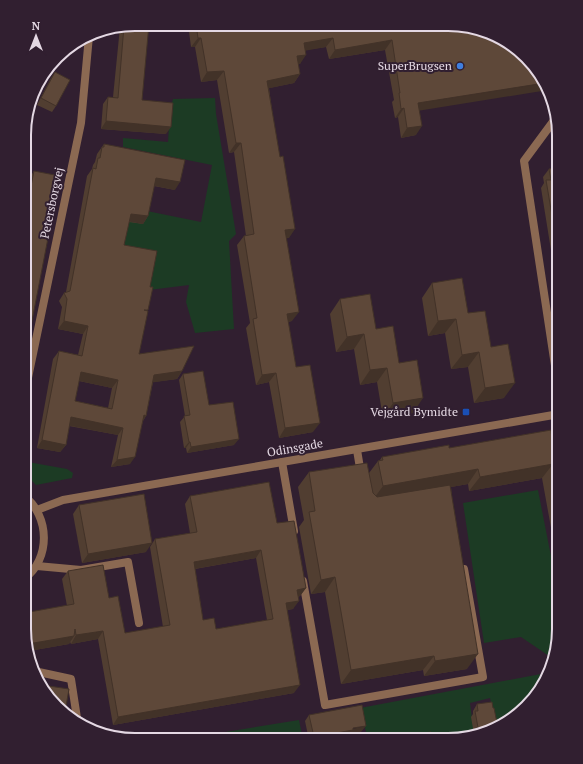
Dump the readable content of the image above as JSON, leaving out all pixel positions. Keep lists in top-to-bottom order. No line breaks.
{"streets":{"street":["Petersborgvej","Odinsgade"]},"places":{"other":["SuperBrugsen"],"transit":["Vejgård Bymidte"]},"north":"top"}
